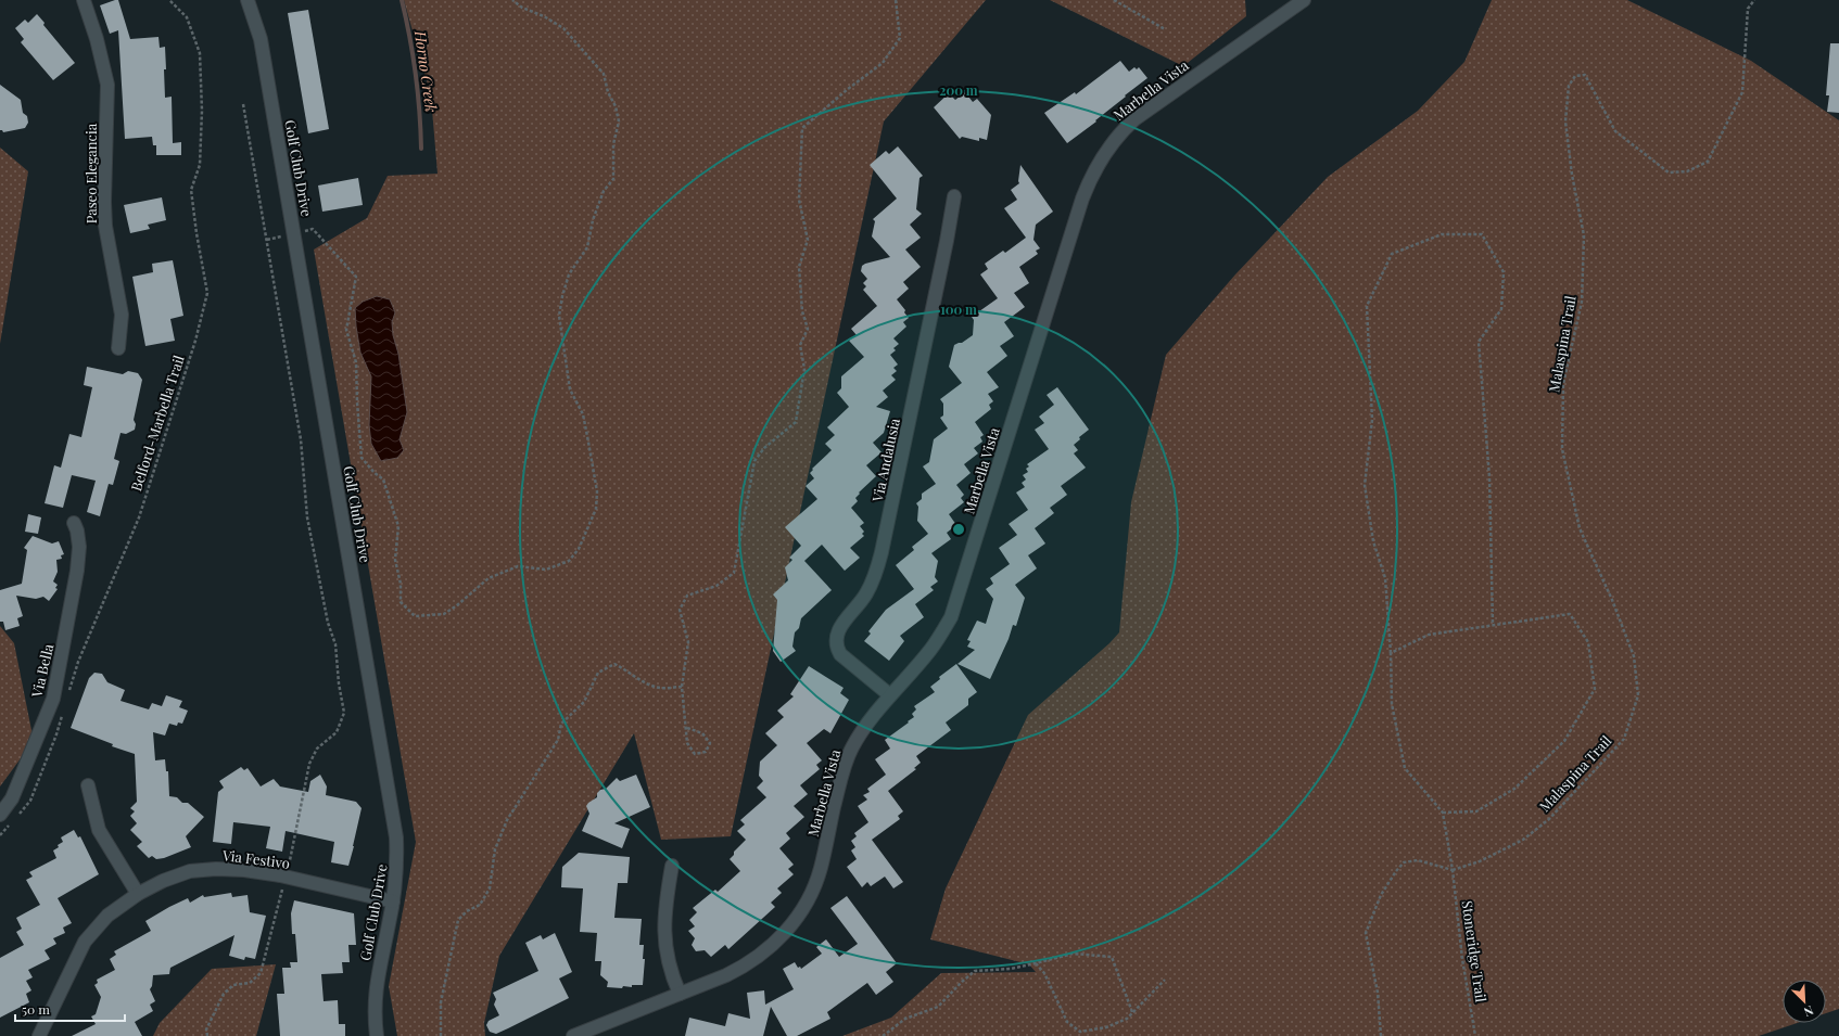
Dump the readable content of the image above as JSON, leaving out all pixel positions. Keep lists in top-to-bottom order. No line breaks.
{"streets":{"street":["Marbella Vista","Golf Club Drive","Paseo Elegancia","Via Andalusia","Via Bella","Via Festivo"],"path":["Malaspina Trail","Belford-Marbella Trail","Stoneridge Trail"]},"crossings":[["Marbella Vista","Via Andalusia"],["Golf Club Drive","Via Festivo"],["Malaspina Trail","Stoneridge Trail"]],"water":["Horno Creek"],"scale_bar":"50 m","north":"bottom right","rings":["200 m","100 m"]}
